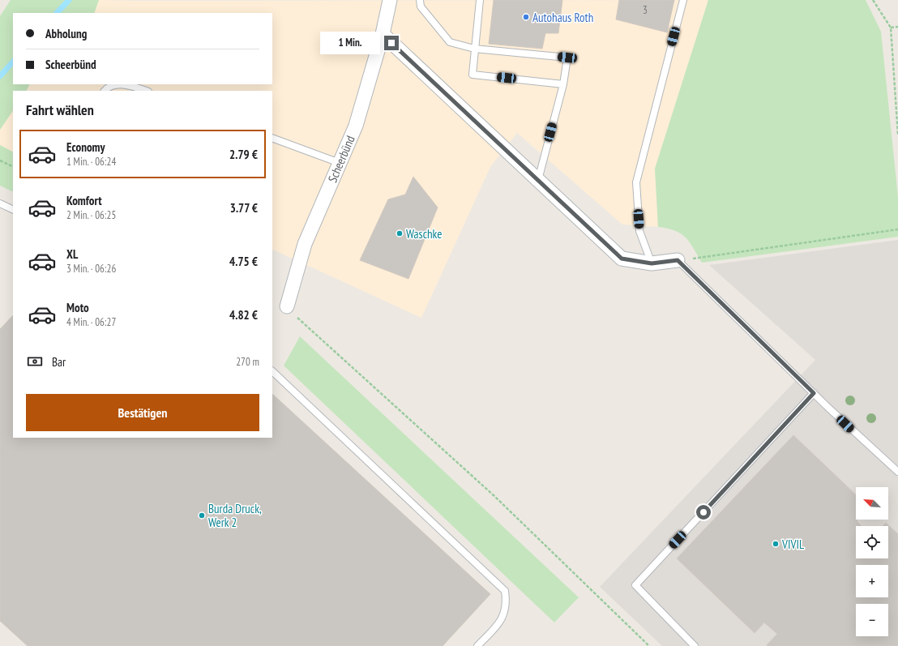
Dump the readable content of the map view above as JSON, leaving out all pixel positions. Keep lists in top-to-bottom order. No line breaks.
{"streets":{"street":["Scheerbünd"]},"places":["Autohaus Roth","Waschke","Burda Druck, Werk 2","VIVIL"],"house_numbers":["3"],"north":"top left","page":{"banner":["Abholung","Scheerbünd"],"bubble":"1 Min.","heading":"Fahrt wählen","list":[{"name":"Economy","note":"1 Min. · 06:24","value":"2.79 €"},{"name":"Komfort","note":"2 Min. · 06:25","value":"3.77 €"},{"name":"XL","note":"3 Min. · 06:26","value":"4.75 €"},{"name":"Moto","note":"4 Min. · 06:27","value":"4.82 €"}],"pay":["Bar","270 m"],"buttons":"Bestätigen","map_buttons":["+","−"]}}
